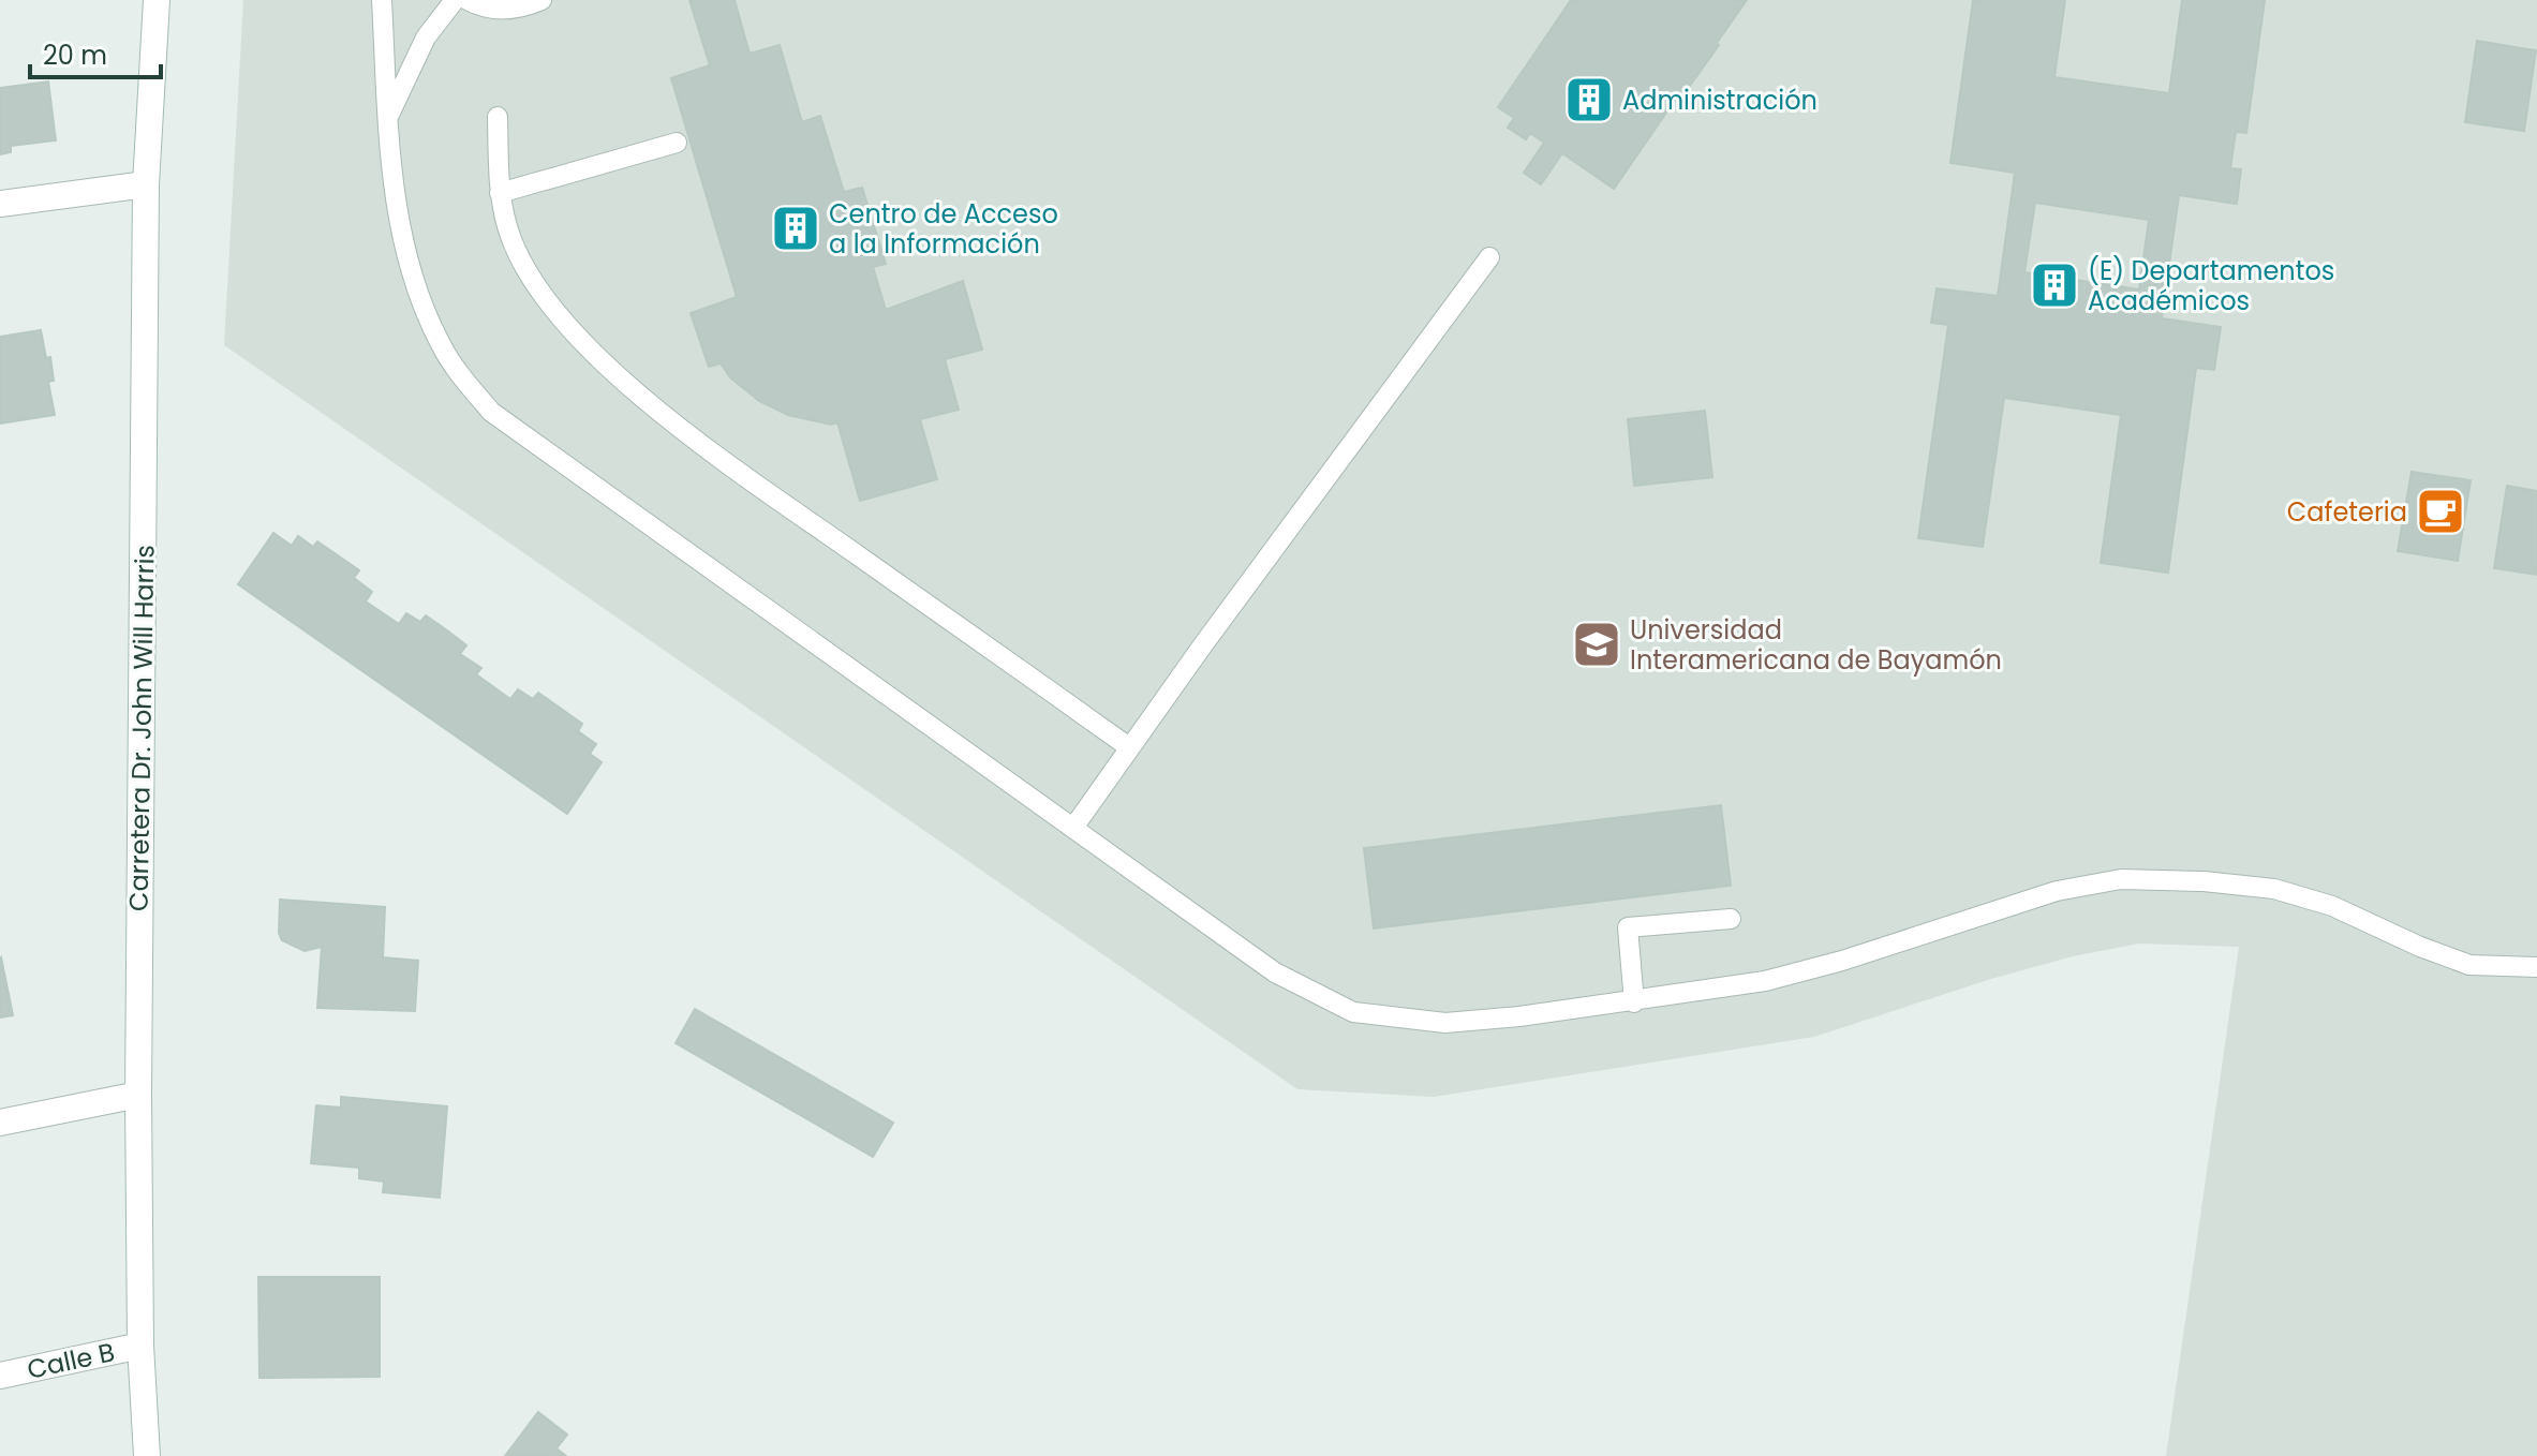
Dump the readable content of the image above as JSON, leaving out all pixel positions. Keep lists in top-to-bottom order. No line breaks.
{"streets":{"street":["Carretera Dr. John Will Harris","Calle B"]},"crossings":[["Carretera Dr. John Will Harris","Calle B"]],"places":{"building":["Administración","Centro de Acceso a la Información","(E) Departamentos Académicos"],"cafe":["Cafeteria"],"school or university":["Universidad Interamericana de Bayamón"]},"scale_bar":"20 m"}
